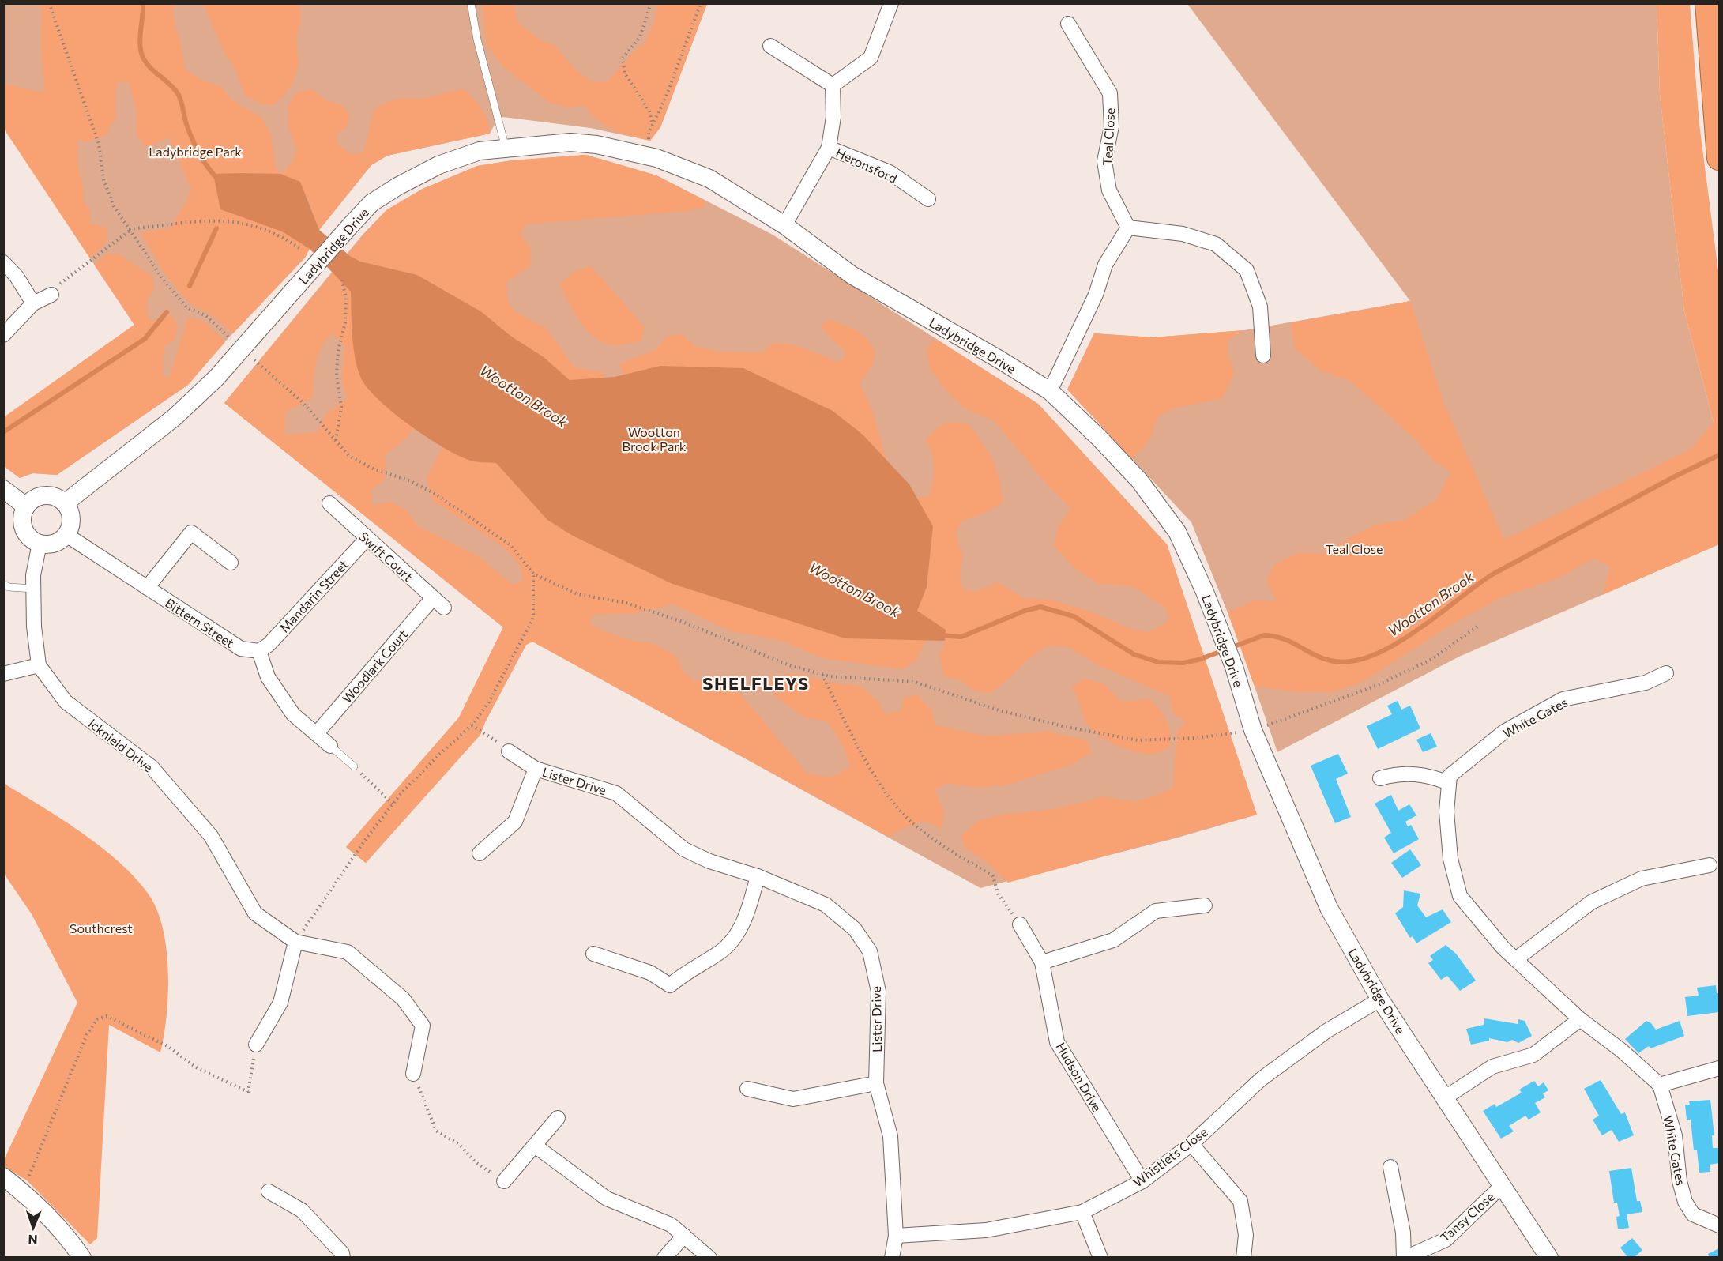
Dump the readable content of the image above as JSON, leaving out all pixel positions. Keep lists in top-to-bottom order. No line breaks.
{"streets":{"street":["Teal Close","Heronsford","Ladybridge Drive","Swift Court","Mandarin Street","Bittern Street","Woodlark Court","White Gates","Icknield Drive","Lister Drive","Hudson Drive","Whistlets Close","Tansy Close"]},"crossings":[["Heronsford","Ladybridge Drive"],["Ladybridge Drive","Bittern Street"],["Ladybridge Drive","Icknield Drive"],["Ladybridge Drive","Whistlets Close"],["Ladybridge Drive","Tansy Close"],["Swift Court","Mandarin Street"],["Swift Court","Woodlark Court"],["Mandarin Street","Bittern Street"],["Bittern Street","Icknield Drive"],["Lister Drive","Whistlets Close"],["Hudson Drive","Whistlets Close"]],"districts":["SHELFLEYS"],"water":["Wootton Brook"],"parks":["Ladybridge Park","Wootton Brook Park","Teal Close","Southcrest"],"north":"bottom"}
